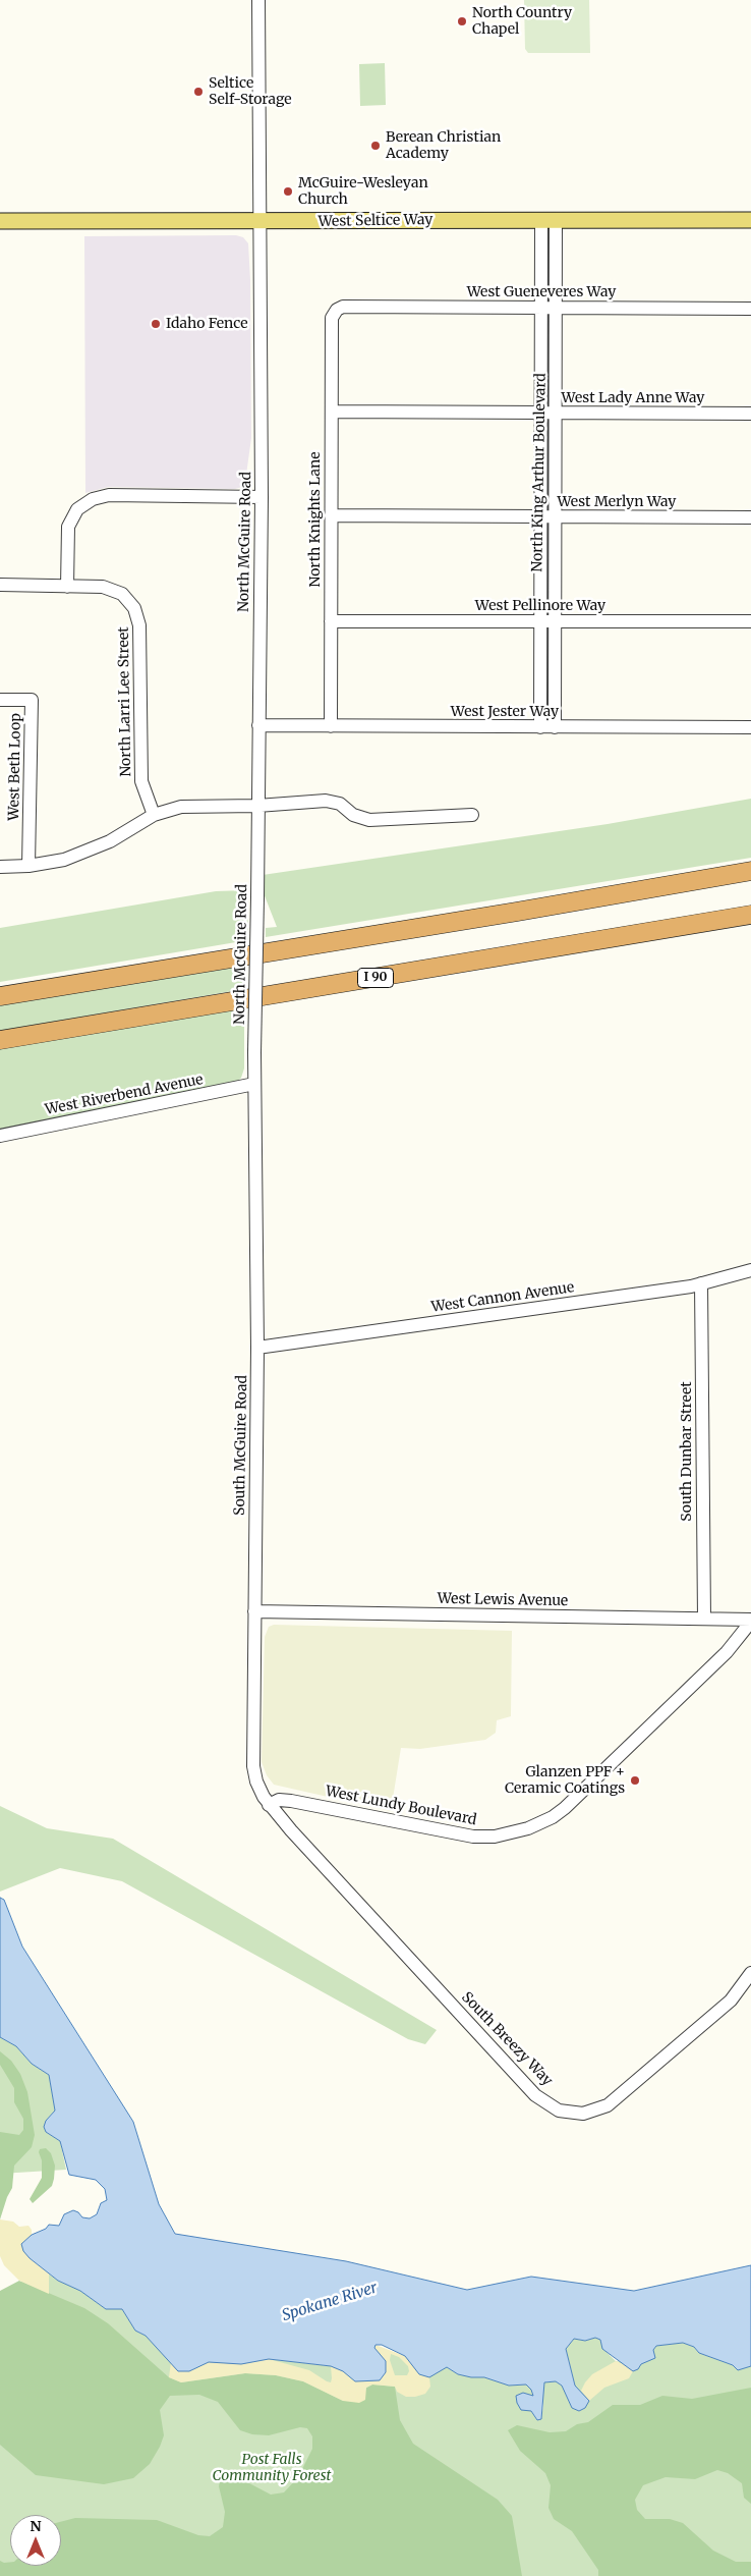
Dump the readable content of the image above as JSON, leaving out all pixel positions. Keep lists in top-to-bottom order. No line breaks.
{"streets":{"highway":["I 90"],"main road":["West Seltice Way"],"street":["West Gueneveres Way","West Lady Anne Way","North King Arthur Boulevard","West Merlyn Way","North Knights Lane","North McGuire Road","West Pellinore Way","North Larri Lee Street","West Jester Way","West Beth Loop","West Riverbend Avenue","West Cannon Avenue","South McGuire Road","South Dunbar Street","West Lewis Avenue","West Lundy Boulevard","South Breezy Way"]},"crossings":[["West Seltice Way","North King Arthur Boulevard"],["West Seltice Way","North McGuire Road"],["West Gueneveres Way","North King Arthur Boulevard"],["West Gueneveres Way","North Knights Lane"],["West Lady Anne Way","North King Arthur Boulevard"],["West Lady Anne Way","North Knights Lane"],["North King Arthur Boulevard","West Merlyn Way"],["North King Arthur Boulevard","West Pellinore Way"],["North King Arthur Boulevard","West Jester Way"],["West Merlyn Way","North Knights Lane"],["North Knights Lane","West Pellinore Way"],["North Knights Lane","West Jester Way"],["North McGuire Road","West Jester Way"],["North McGuire Road","West Riverbend Avenue"],["North McGuire Road","South McGuire Road"],["West Riverbend Avenue","South McGuire Road"],["West Cannon Avenue","South McGuire Road"],["West Cannon Avenue","South Dunbar Street"],["South McGuire Road","West Lewis Avenue"],["South McGuire Road","West Lundy Boulevard"],["South McGuire Road","South Breezy Way"],["South Dunbar Street","West Lewis Avenue"],["West Lewis Avenue","West Lundy Boulevard"],["West Lundy Boulevard","South Breezy Way"]],"water":["Spokane River"],"parks":["Post Falls Community Forest"],"places":["North Country Chapel","Seltice Self-Storage","Berean Christian Academy","McGuire-Wesleyan Church","Idaho Fence","Glanzen PPF + Ceramic Coatings"],"north":"top"}
